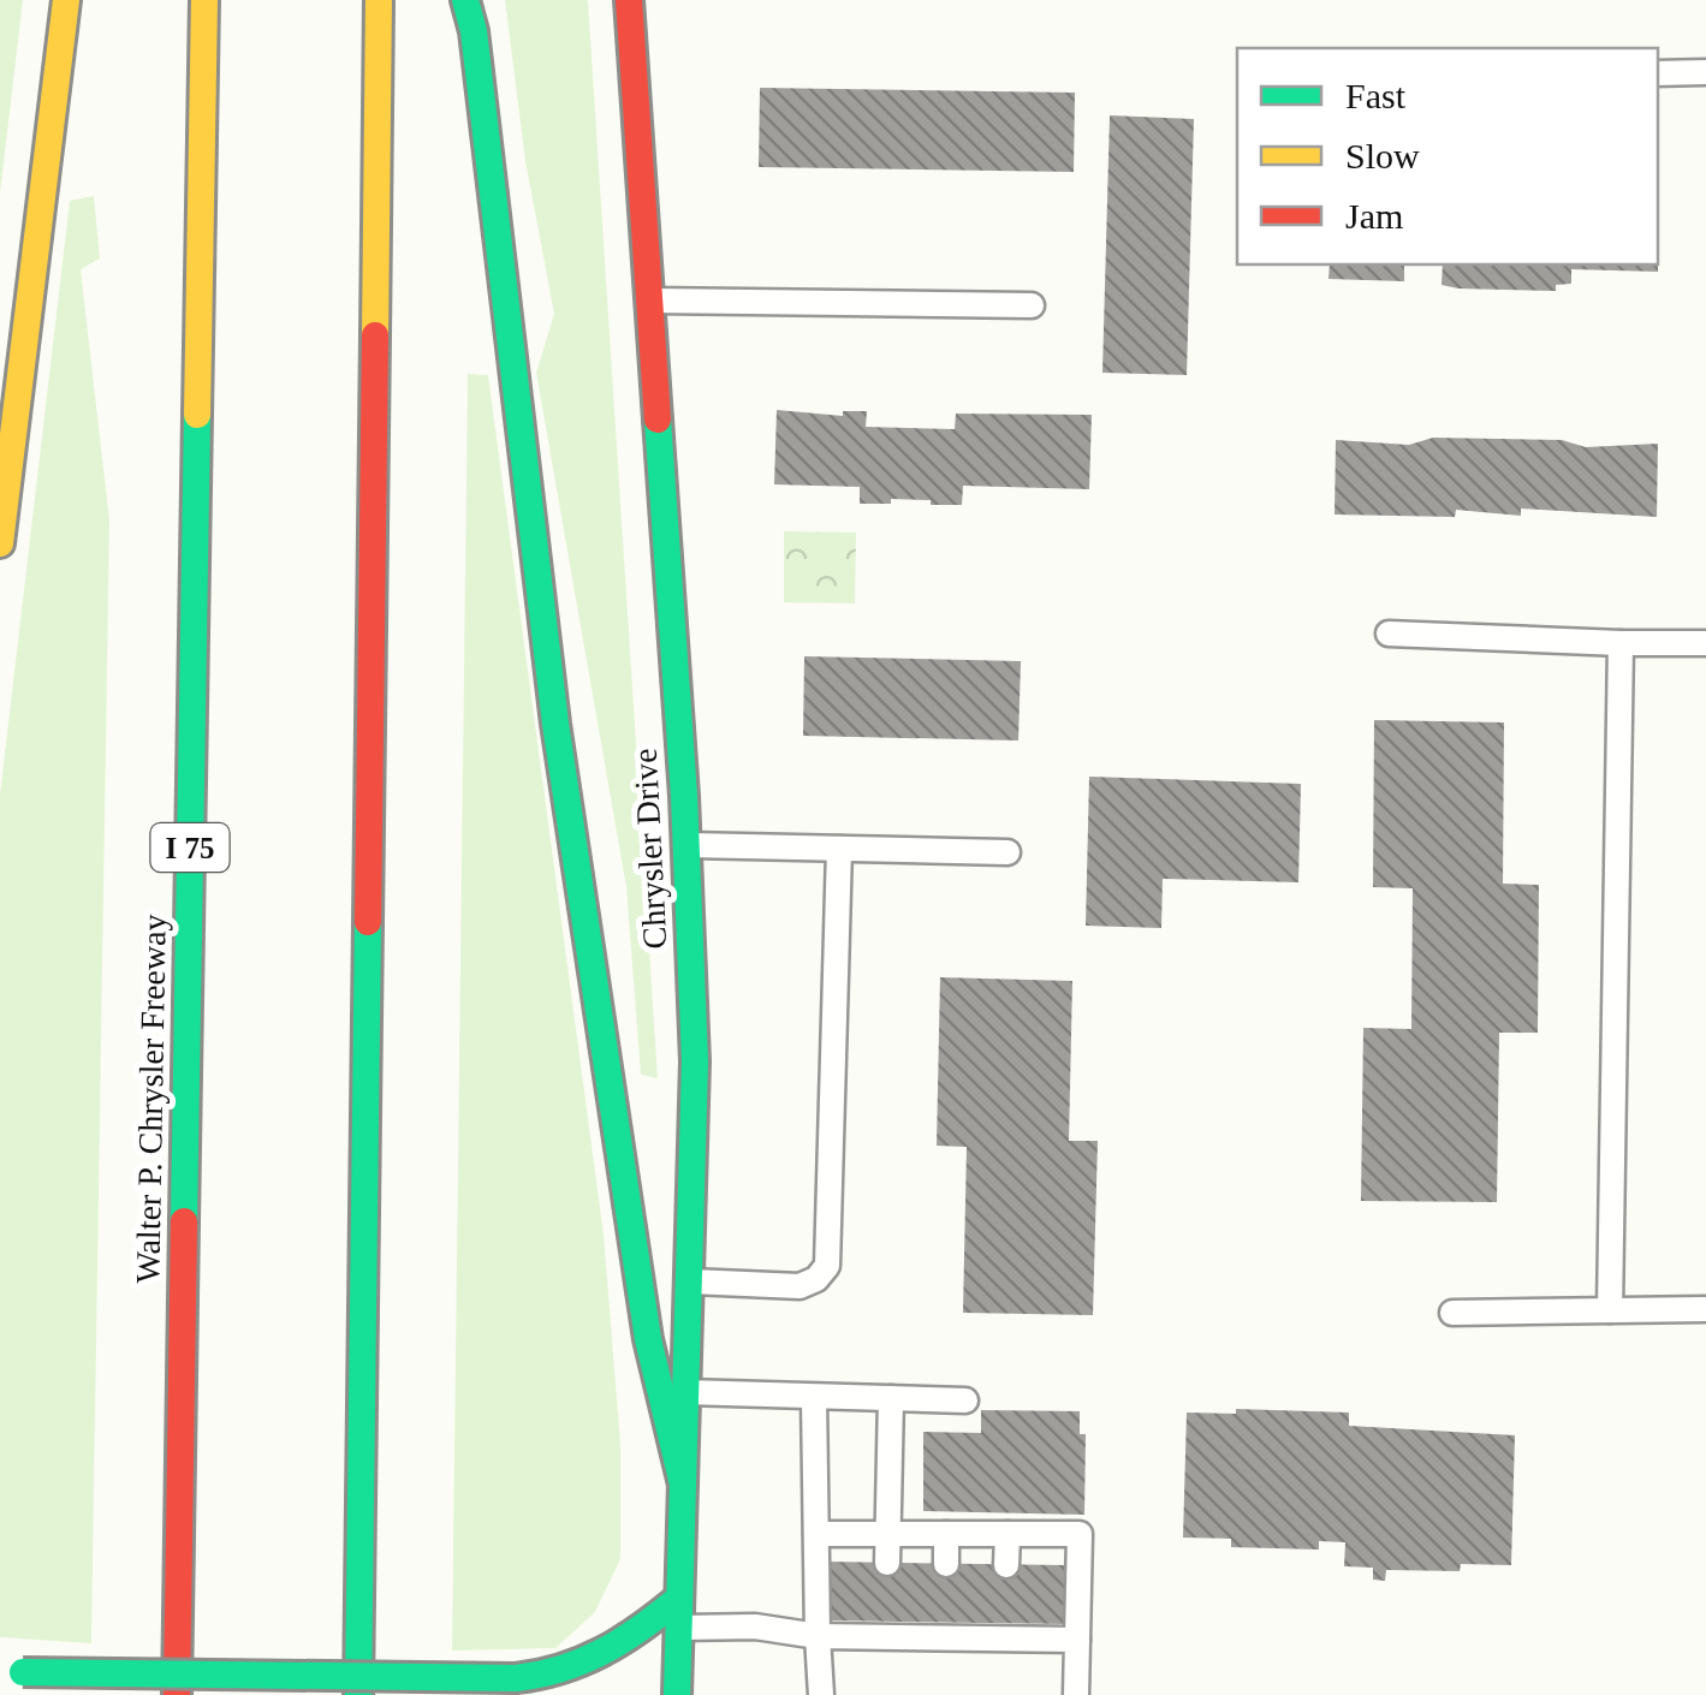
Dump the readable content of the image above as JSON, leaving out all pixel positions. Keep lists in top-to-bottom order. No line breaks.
{"streets":{"main road":["I 75","Chrysler Drive","Walter P. Chrysler Freeway"]},"legend":["Fast","Slow","Jam"]}
